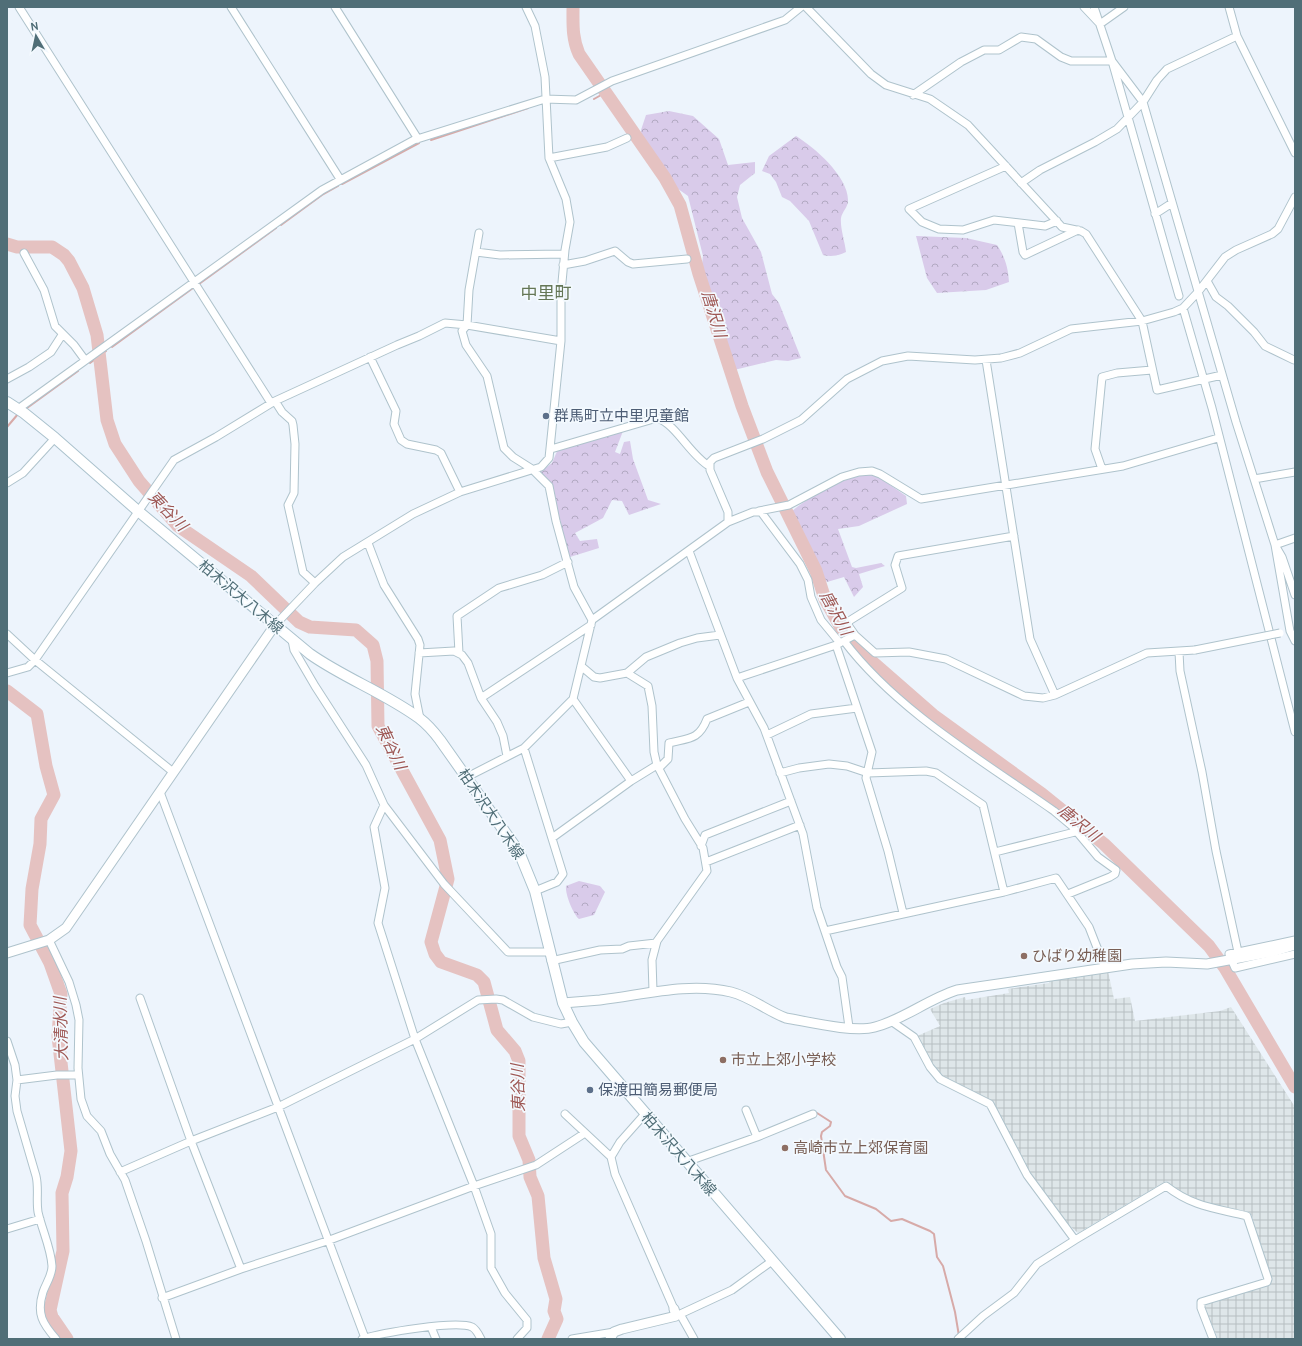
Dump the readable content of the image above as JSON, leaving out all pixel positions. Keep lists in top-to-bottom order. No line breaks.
{"streets":{"main road":["柏木沢大八木線"]},"districts":["中里町"],"water":["唐沢川","東谷川","大清水川"],"places":["群馬町立中里児童館","ひばり幼稚園","市立上郊小学校","保渡田簡易郵便局","高崎市立上郊保育園"],"north":"top"}
